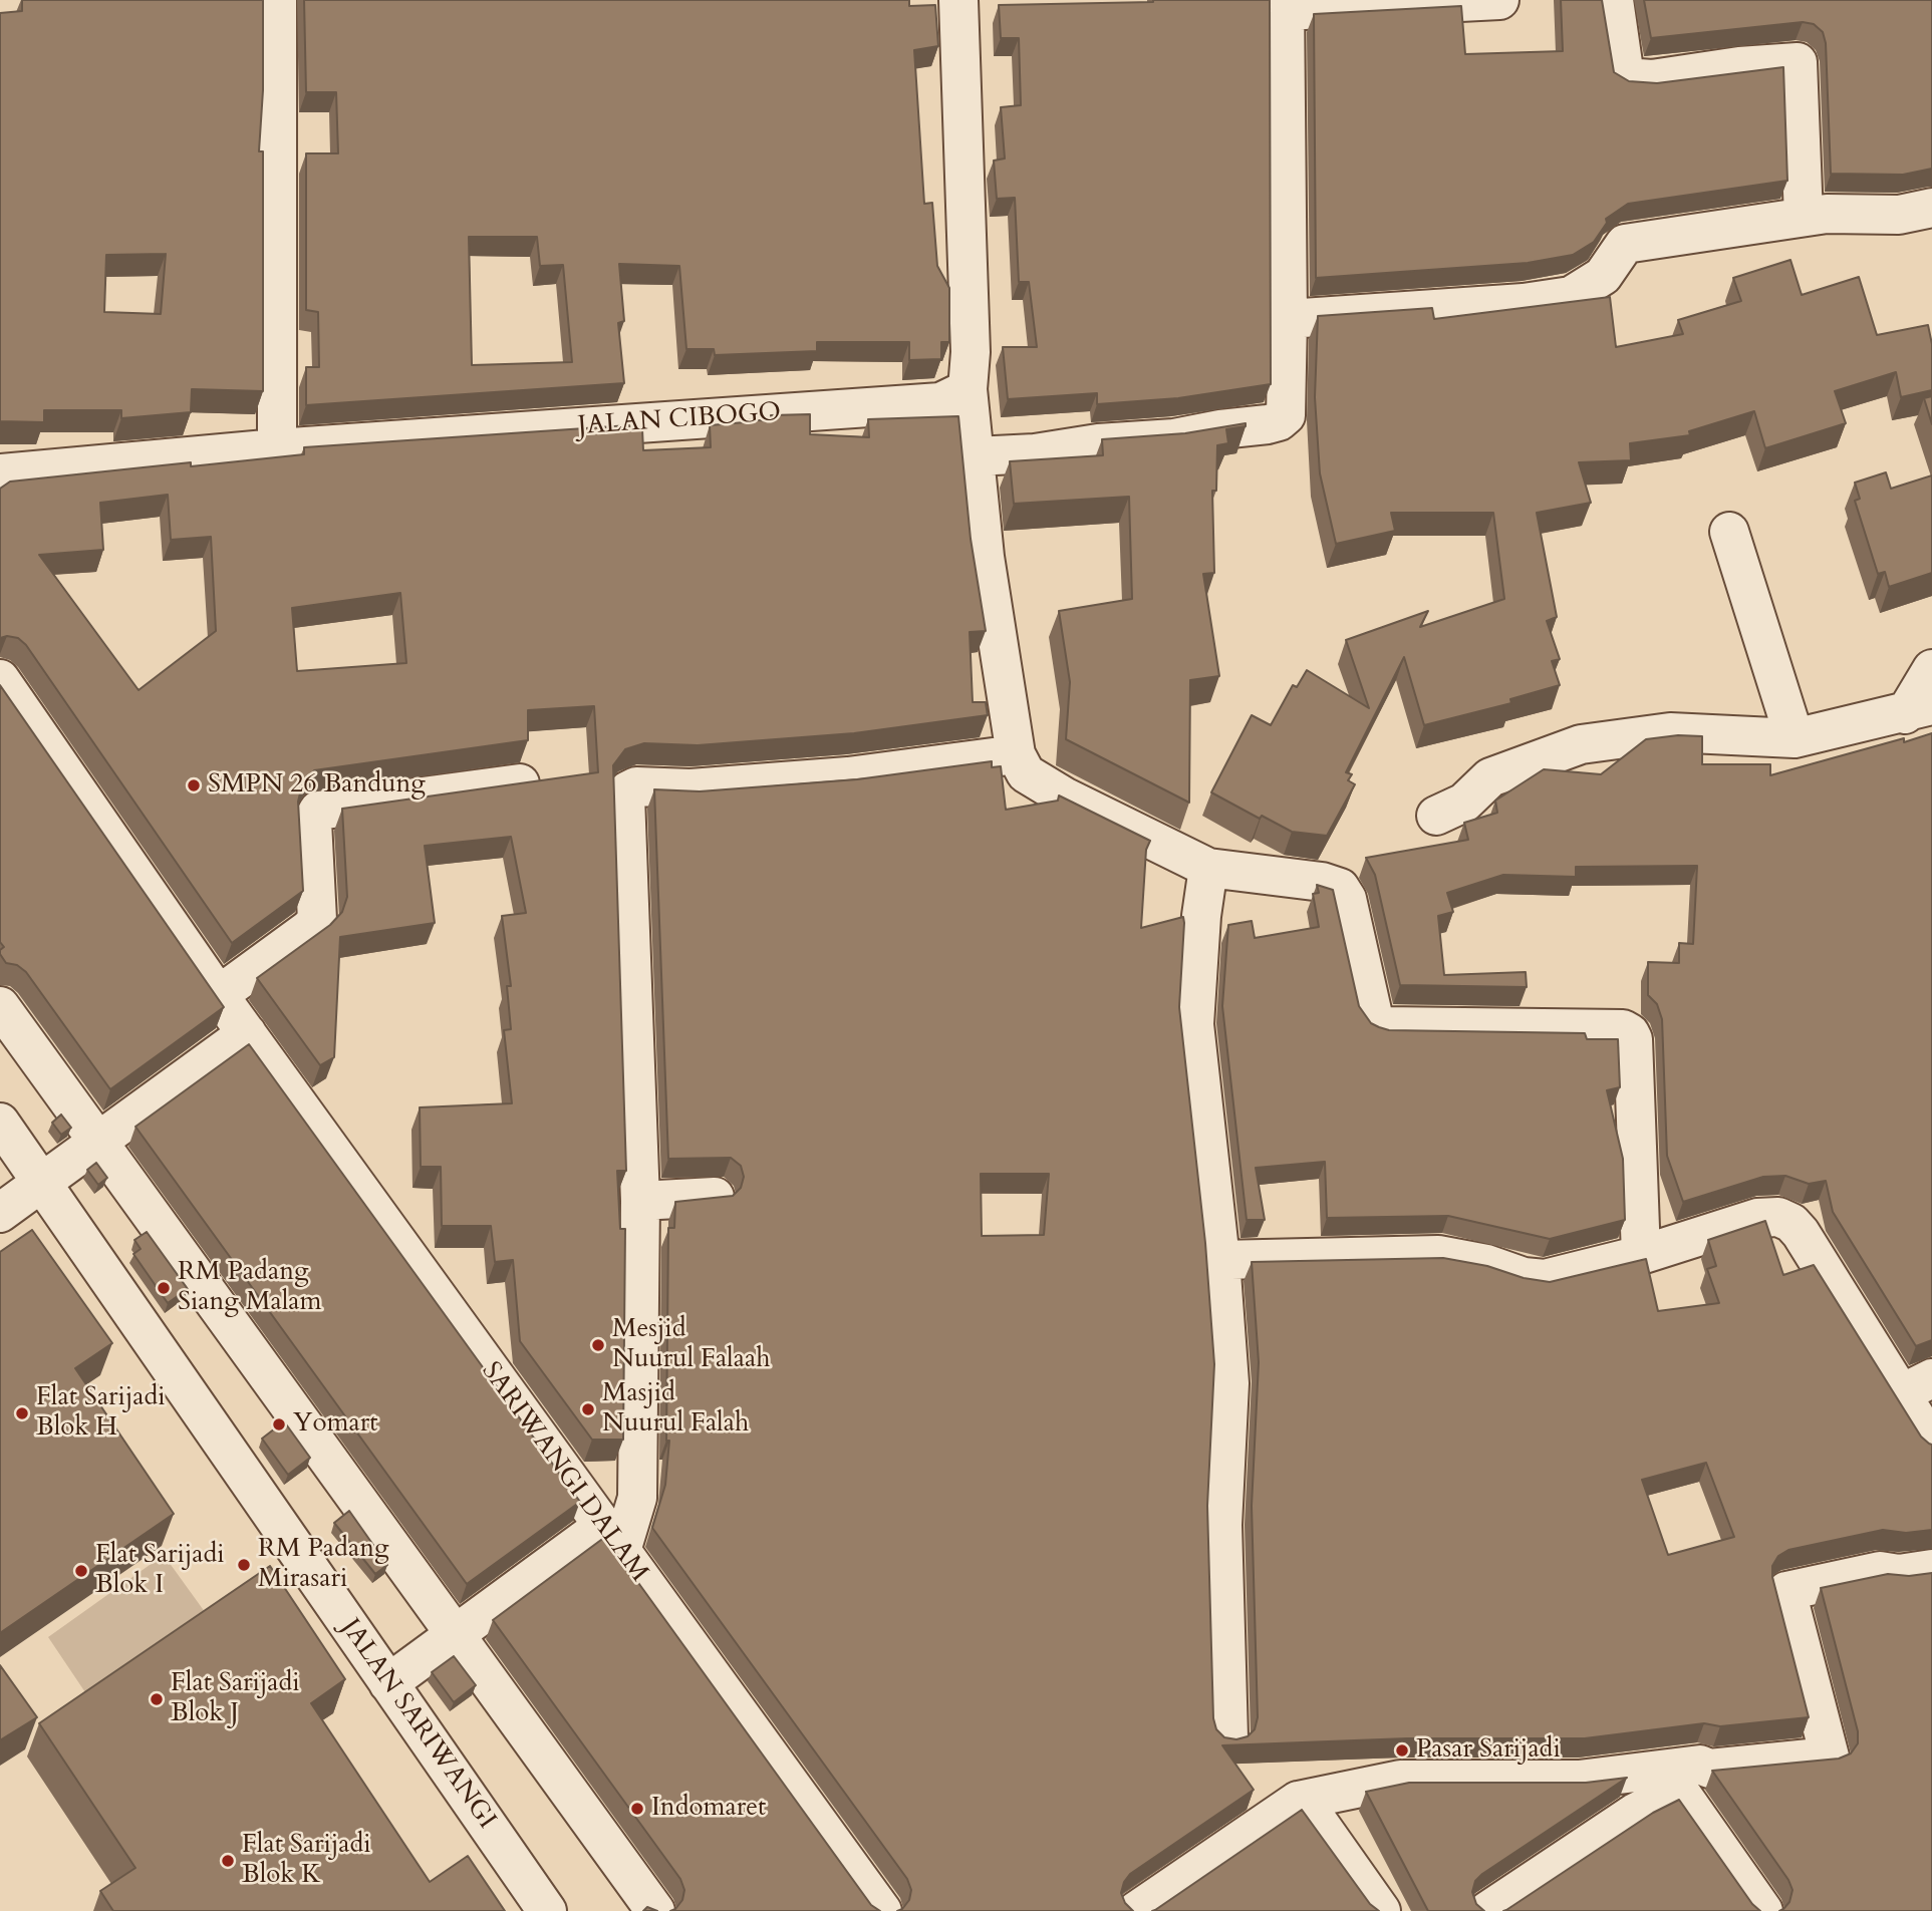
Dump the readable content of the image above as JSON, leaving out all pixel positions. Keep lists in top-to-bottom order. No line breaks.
{"streets":{"street":["JALAN CIBOGO","SARIWANGI DALAM","JALAN SARIWANGI"]},"places":["SMPN 26 Bandung","RM Padang Siang Malam","Mesjid Nuurul Falaah","Masjid Nuurul Falah","Flat Sarijadi Blok H","Yomart","RM Padang Mirasari","Flat Sarijadi Blok I","Flat Sarijadi Blok J","Pasar Sarijadi","Indomaret","Flat Sarijadi Blok K"]}
